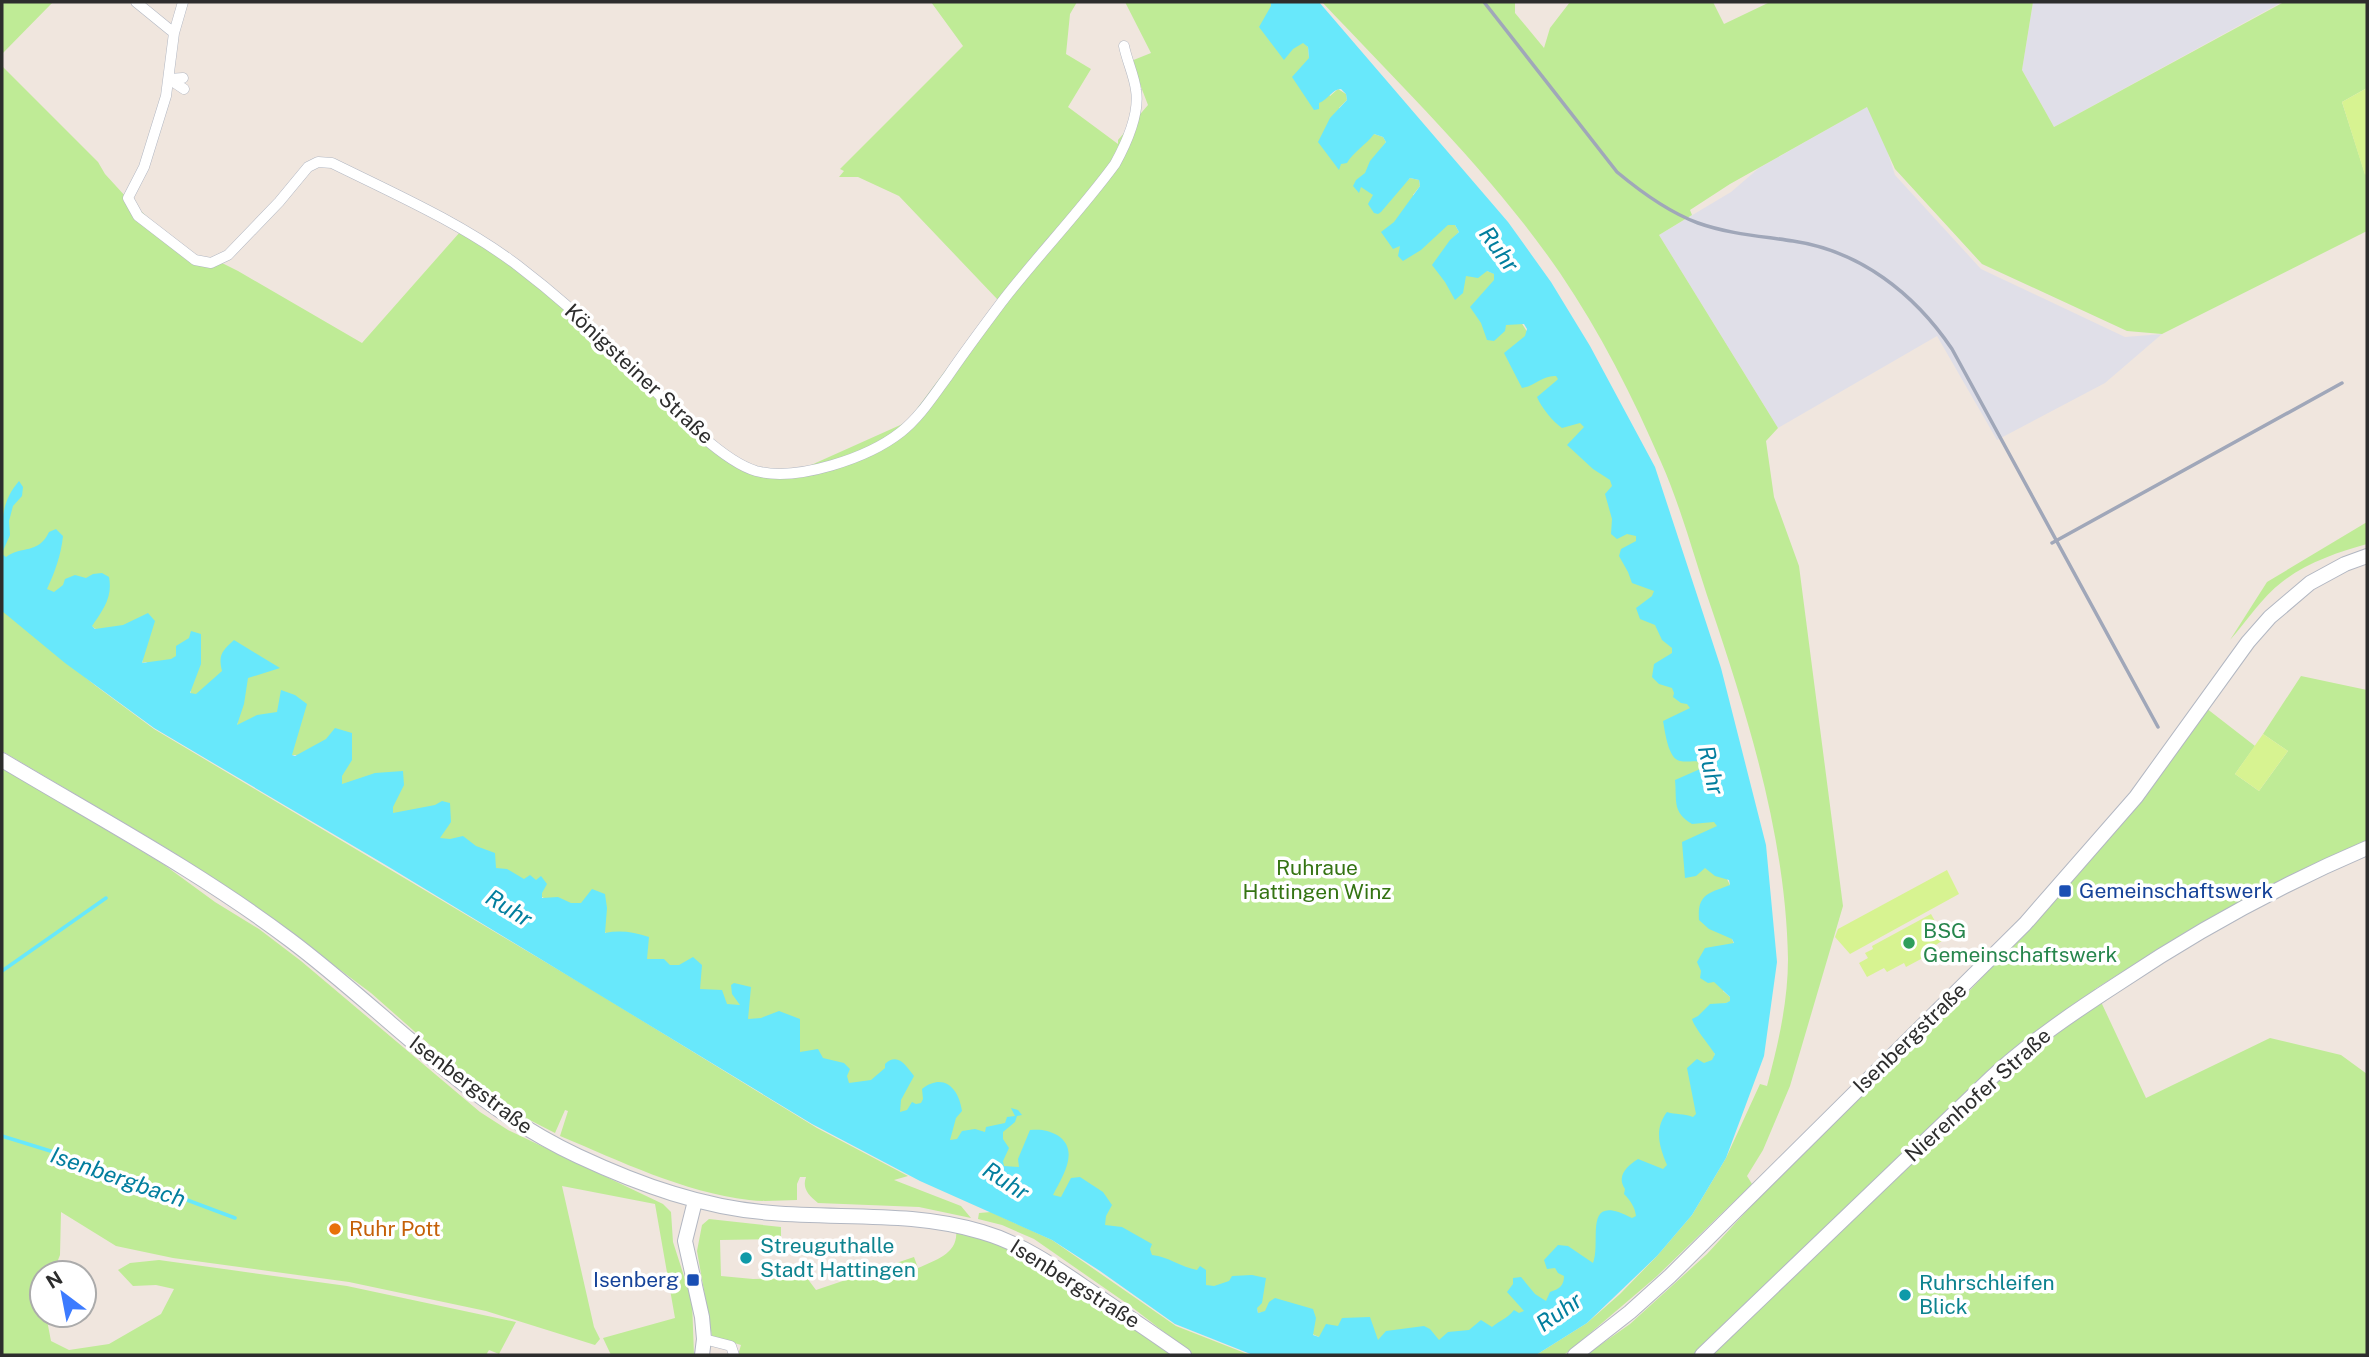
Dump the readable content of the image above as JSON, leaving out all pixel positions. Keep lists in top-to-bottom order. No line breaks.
{"streets":{"main road":["Isenbergstraße","Nierenhofer Straße"],"street":["Königsteiner Straße"]},"water":["Ruhr","Isenbergbach"],"parks":["Ruhraue Hattingen Winz"],"places":{"transit":["Gemeinschaftswerk","Isenberg"],"other":["BSG Gemeinschaftswerk","Ruhr Pott","Streuguthalle Stadt Hattingen","Ruhrschleifen Blick"]},"north":"top left"}
